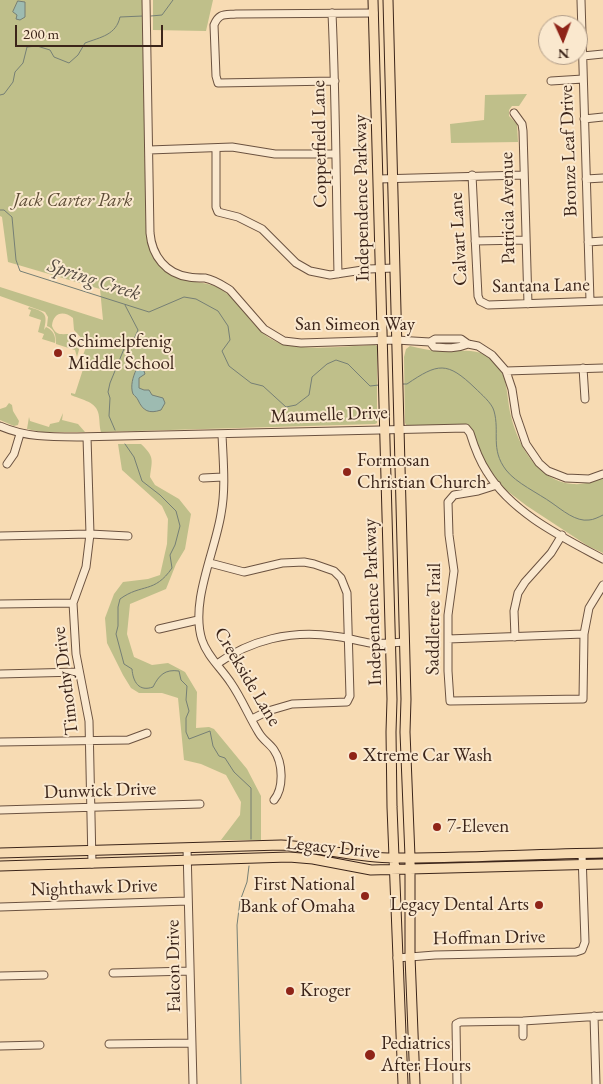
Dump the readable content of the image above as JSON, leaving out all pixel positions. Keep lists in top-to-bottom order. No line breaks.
{"streets":{"main road":["Independence Parkway","Legacy Drive"],"street":["Copperfield Lane","Bronze Leaf Drive","Patricia Avenue","Calvart Lane","Santana Lane","San Simeon Way","Maumelle Drive","Saddletree Trail","Creekside Lane","Timothy Drive","Dunwick Drive","Nighthawk Drive","Hoffman Drive","Falcon Drive"]},"crossings":[["Bronze Leaf Drive","Santana Lane"],["Independence Parkway","San Simeon Way"],["Independence Parkway","Maumelle Drive"],["Independence Parkway","Legacy Drive"],["Independence Parkway","Hoffman Drive"],["Patricia Avenue","Santana Lane"],["Calvart Lane","Santana Lane"],["Maumelle Drive","Saddletree Trail"],["Maumelle Drive","Creekside Lane"],["Maumelle Drive","Timothy Drive"],["Timothy Drive","Dunwick Drive"],["Timothy Drive","Legacy Drive"],["Legacy Drive","Hoffman Drive"],["Legacy Drive","Falcon Drive"],["Nighthawk Drive","Falcon Drive"]],"water":["Spring Creek"],"parks":["Jack Carter Park"],"places":["Schimelpfenig Middle School","Formosan Christian Church","Xtreme Car Wash","7-Eleven","First National Bank of Omaha","Legacy Dental Arts","Kroger","Pediatrics After Hours"],"scale_bar":"200 m","north":"bottom"}
